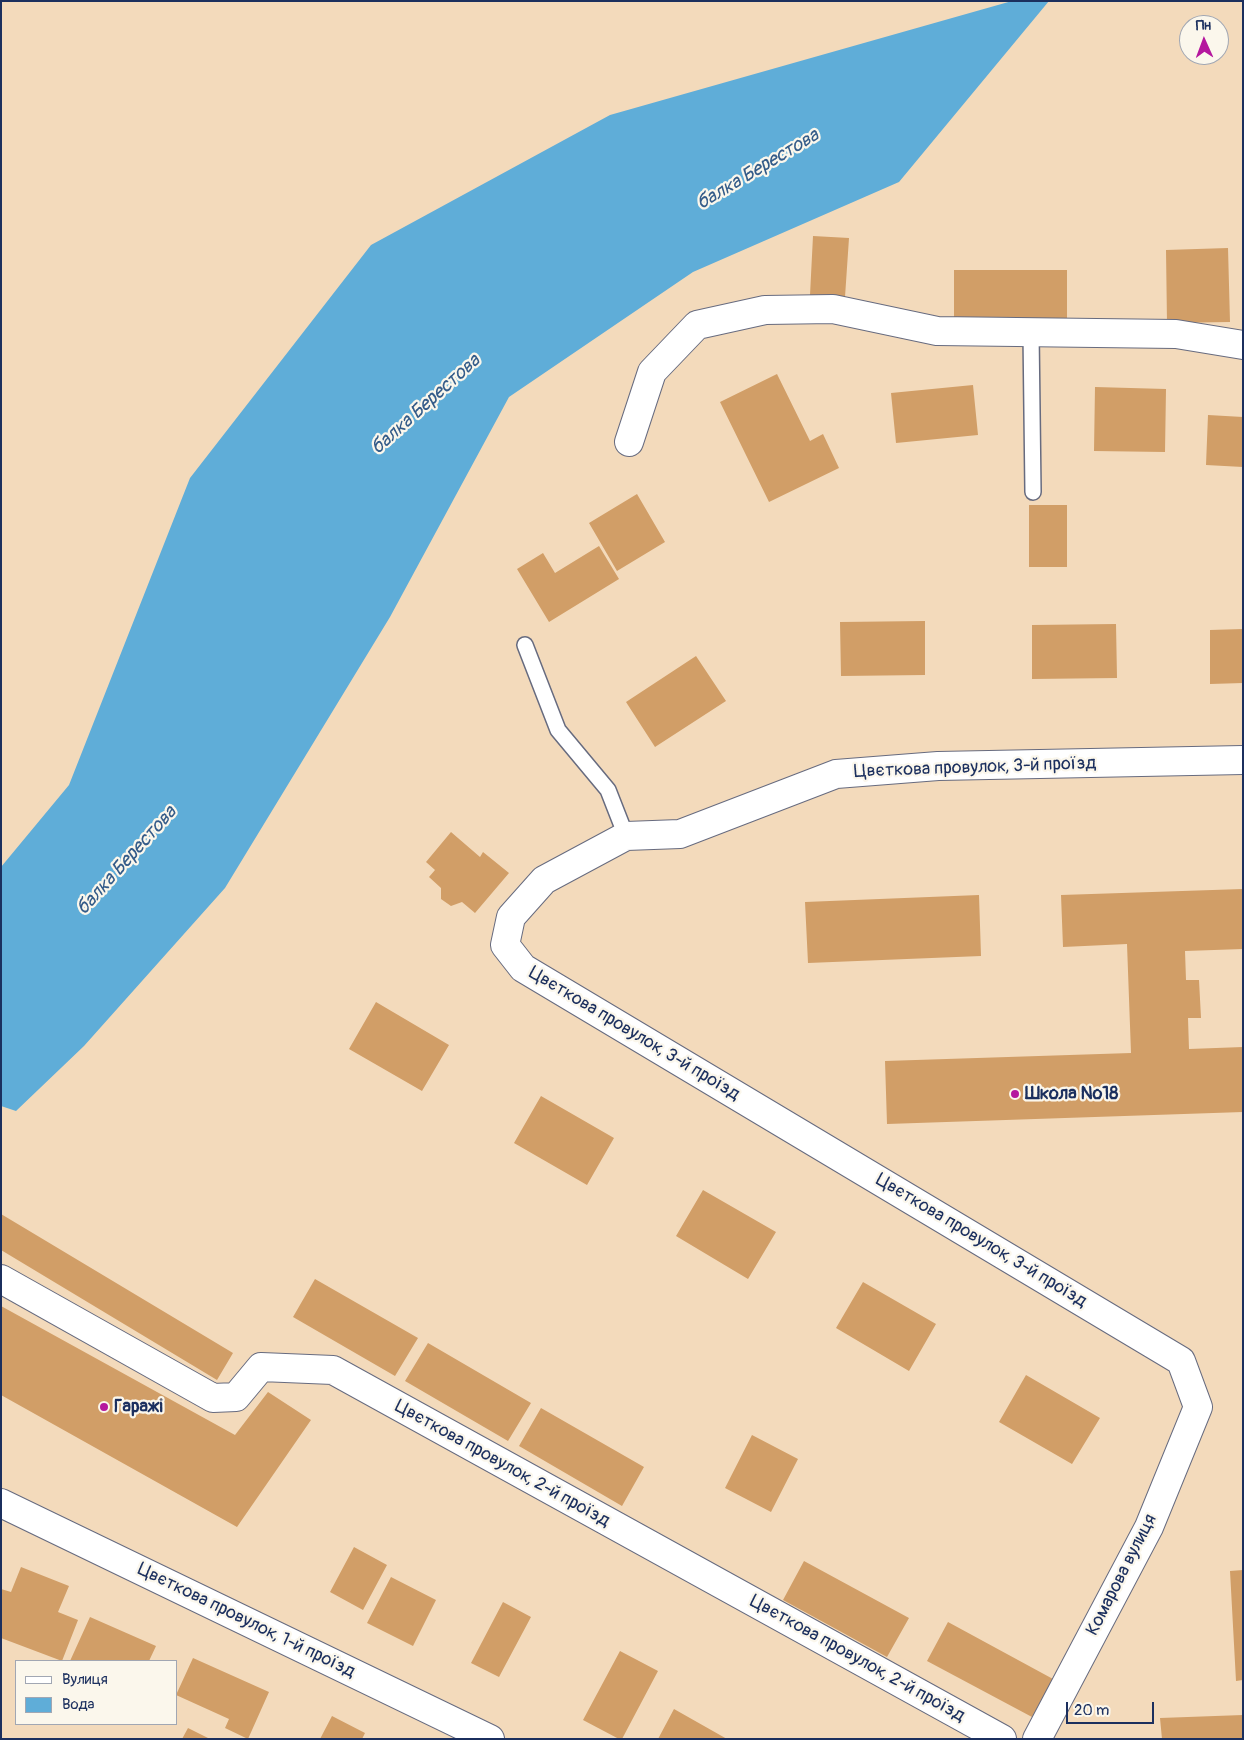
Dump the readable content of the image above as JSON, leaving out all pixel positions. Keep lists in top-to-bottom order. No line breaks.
{"streets":{"street":["Цвєткова провулок, 3-й проїзд","Цвєткова провулок, 2-й проїзд","Комарова вулиця","Цвєткова провулок, 1-й проїзд"]},"crossings":[["Цвєткова провулок, 3-й проїзд","Комарова вулиця"]],"water":["балка Берестова"],"places":["Школа №18","Гаражі"],"legend":["Вулиця","Вода"],"scale_bar":"20 m","north":"top"}
